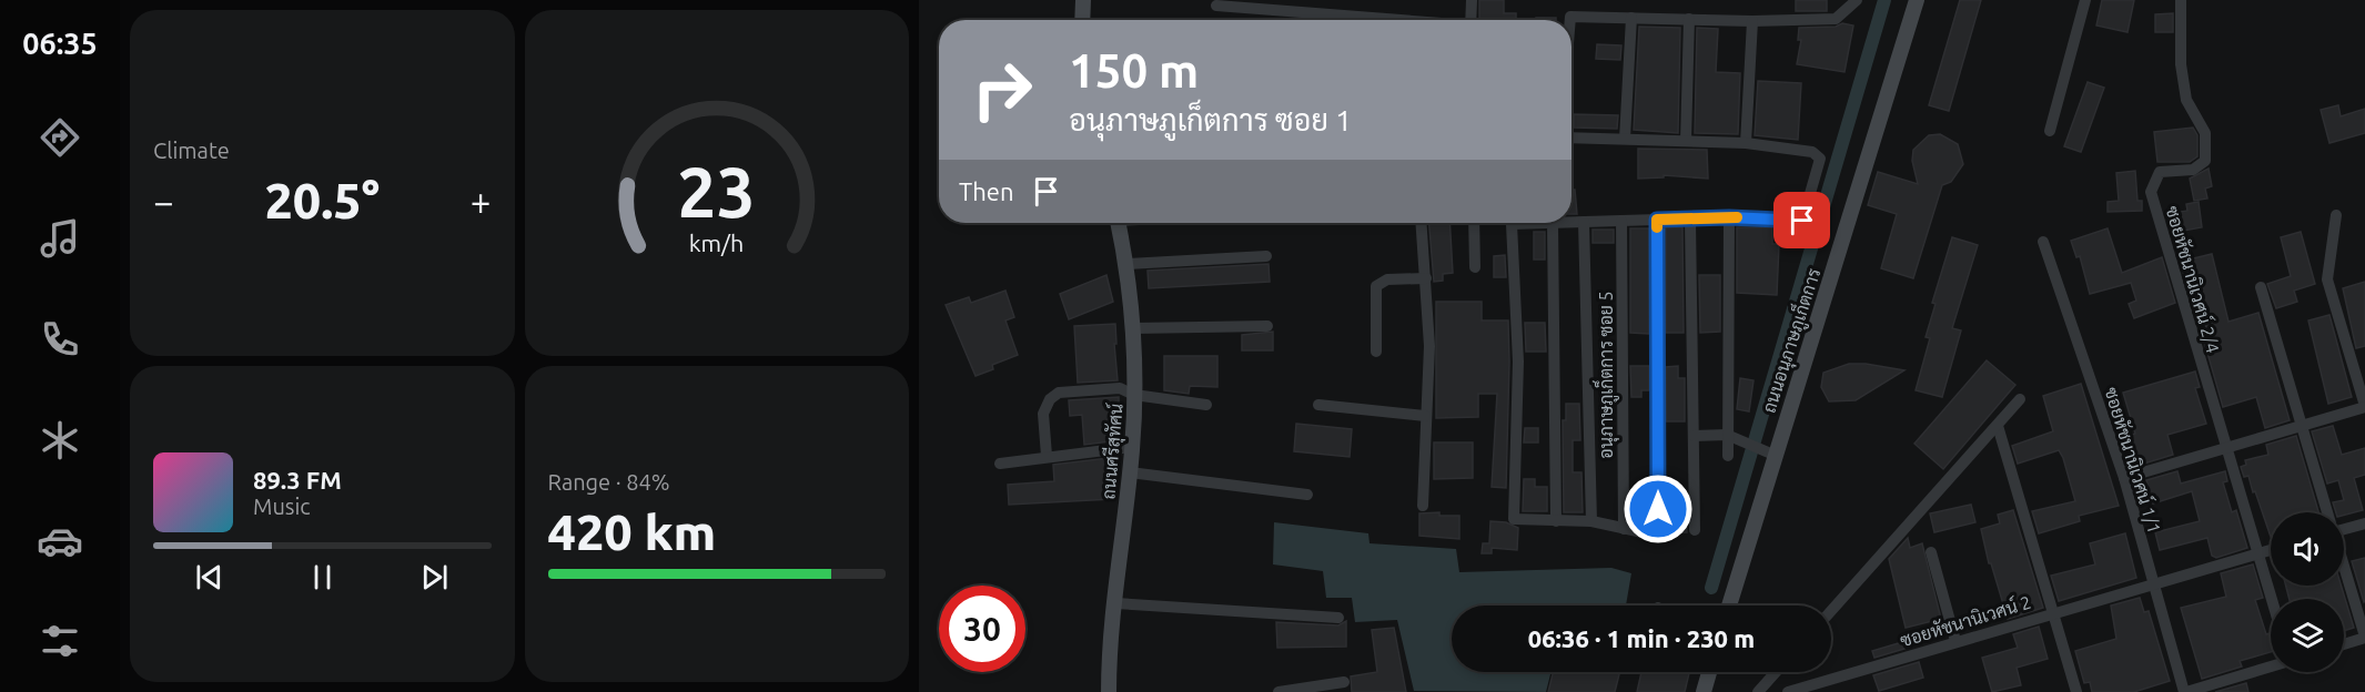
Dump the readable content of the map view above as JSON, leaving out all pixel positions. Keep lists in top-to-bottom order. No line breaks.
{"streets":{"street":["ซอยหัชนานิเวศน์ 2/4","ถนนอนุภาษภูเก็ตการ","อนุภาษภูเก็ตการ ซอย 5","ถนนศรีสุทัศน์","ซอยหัชนานิเวศน์ 1/1","ซอยหัชนานิเวศน์ 2"]},"crossings":[["ซอยหัชนานิเวศน์ 1/1","ซอยหัชนานิเวศน์ 2"]],"page":{"tabs":"06:35","tile":["Climate",["Range · 84%","420 km"]],"turn":["150 m","อนุภาษภูเก็ตการ ซอย 1"],"then":"Then","heat":["−","20.5°","+"],"song":["89.3 FM","Music"],"limit":"30","trip":"06:36 · 1 min · 230 m","gauge":["23","km/h"]}}
